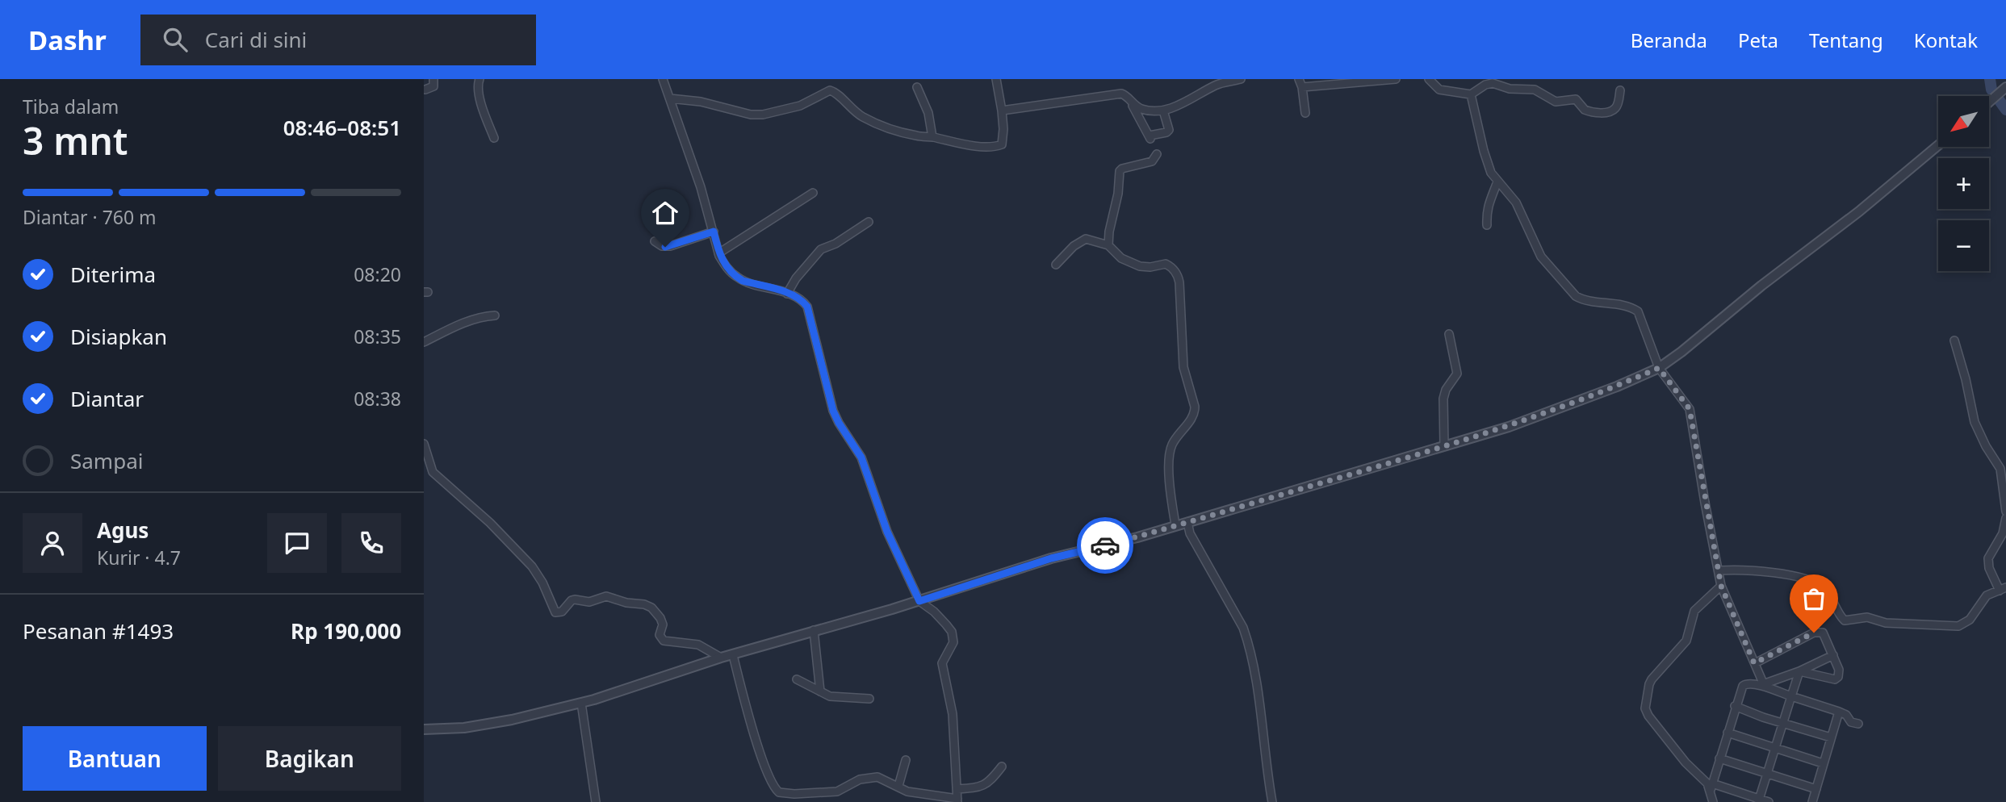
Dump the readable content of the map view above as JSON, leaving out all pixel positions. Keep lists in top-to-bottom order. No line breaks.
{"north":"bottom left","page":{"header":"Dashr","search":"Cari di sini","nav":["Beranda","Peta","Tentang","Kontak"],"heading":["3 mnt","Tiba dalam","08:46–08:51"],"panel":["Agus","Kurir · 4.7","Pesanan #1493","Rp 190,000"],"map_buttons":["+","−"],"bar":"Diantar · 760 m","list":[["Diterima","08:20"],["Disiapkan","08:35"],["Diantar","08:38"],"Sampai"],"buttons":["Bantuan","Bagikan"]}}
